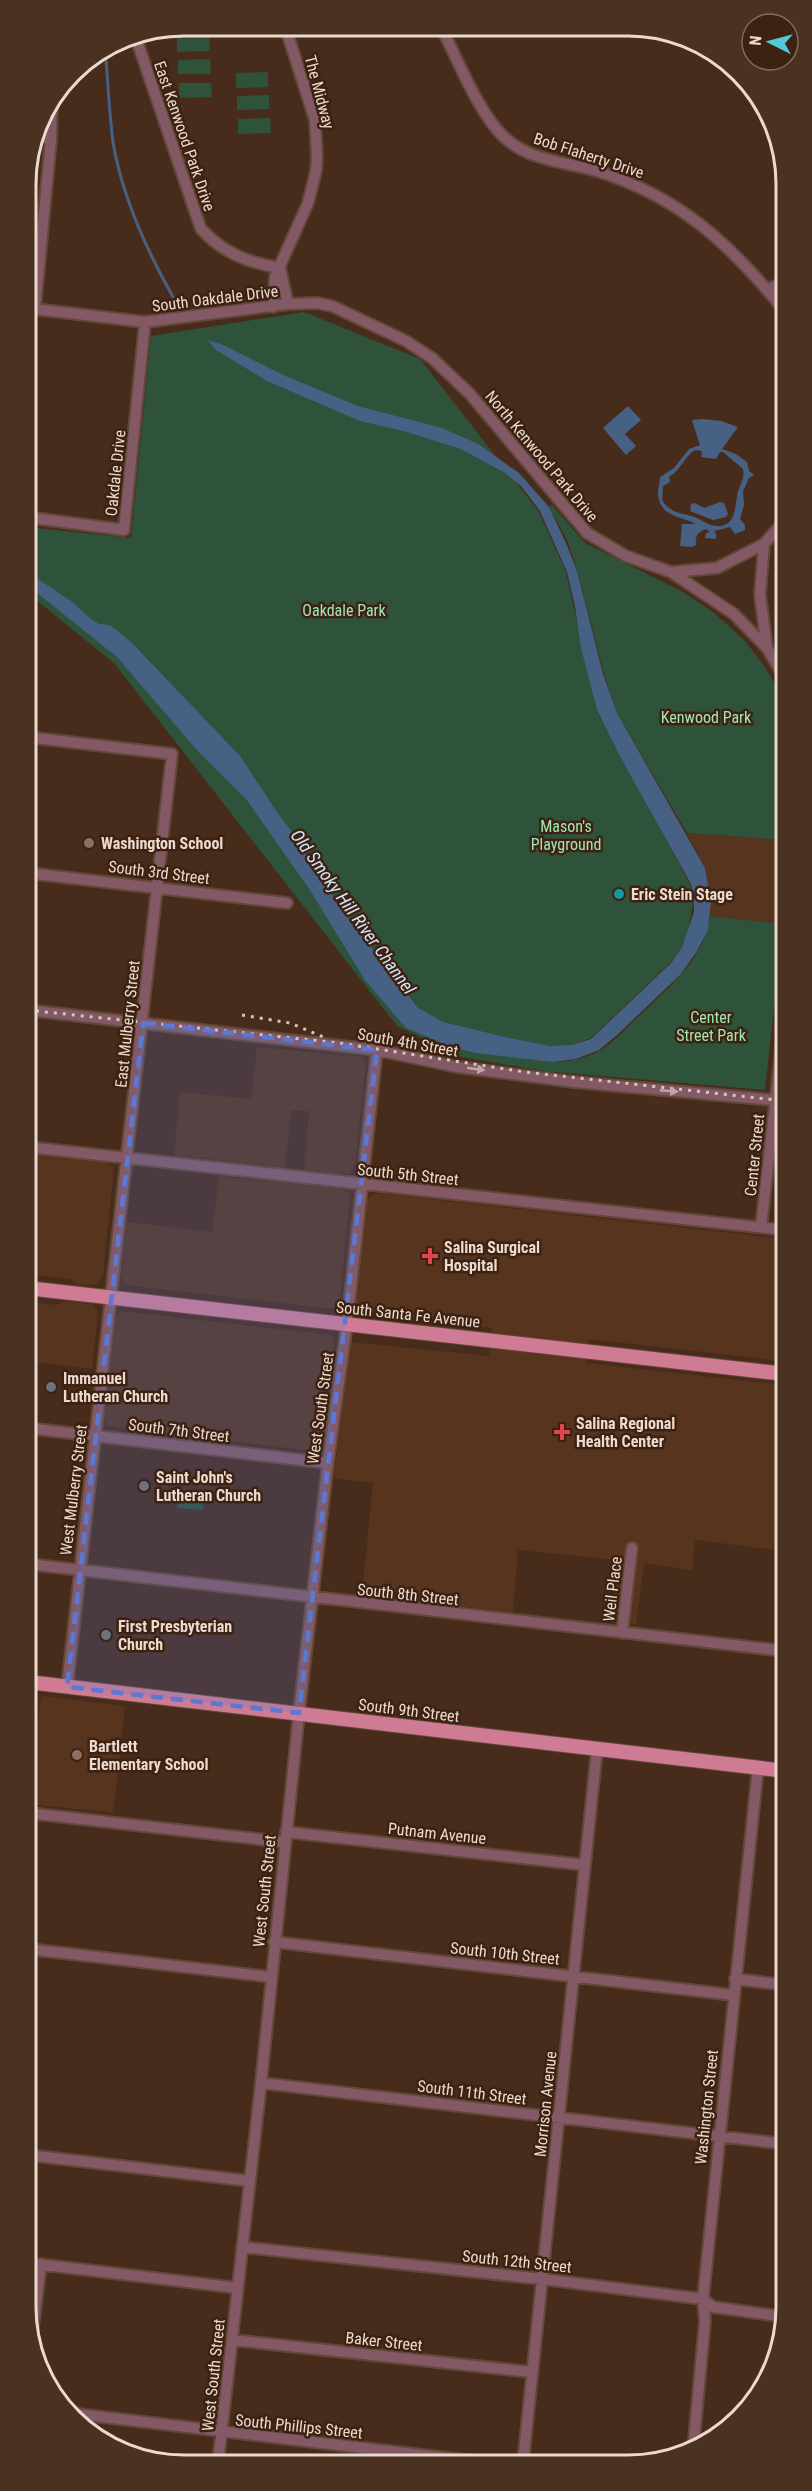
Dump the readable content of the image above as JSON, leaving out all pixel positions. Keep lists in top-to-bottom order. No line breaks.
{"streets":{"main road":["South Santa Fe Avenue","South 9th Street"],"street":["The Midway","East Kenwood Park Drive","Bob Flaherty Drive","South Oakdale Drive","North Kenwood Park Drive","Oakdale Drive","South 3rd Street","East Mulberry Street","South 4th Street","Center Street","South 5th Street","West South Street","South 7th Street","West Mulberry Street","Weil Place","South 8th Street","Putnam Avenue","South 10th Street","South 11th Street","Morrison Avenue","Washington Street","South 12th Street","Baker Street","South Phillips Street"]},"crossings":[["The Midway","East Kenwood Park Drive"],["The Midway","South Oakdale Drive"],["South Oakdale Drive","North Kenwood Park Drive"],["South Oakdale Drive","Oakdale Drive"],["South 3rd Street","East Mulberry Street"],["East Mulberry Street","South 4th Street"],["East Mulberry Street","South 5th Street"],["East Mulberry Street","South Santa Fe Avenue"],["East Mulberry Street","West Mulberry Street"],["South 4th Street","West South Street"],["Center Street","South 5th Street"],["South 5th Street","West South Street"],["South Santa Fe Avenue","West South Street"],["South Santa Fe Avenue","West Mulberry Street"],["West South Street","South 7th Street"],["West South Street","South 8th Street"],["West South Street","South 9th Street"],["West South Street","Putnam Avenue"],["West South Street","South 10th Street"],["West South Street","South 11th Street"],["West South Street","South 12th Street"],["West South Street","Baker Street"],["West South Street","South Phillips Street"],["South 7th Street","West Mulberry Street"],["West Mulberry Street","South 8th Street"],["West Mulberry Street","South 9th Street"],["Weil Place","South 8th Street"],["South 9th Street","Morrison Avenue"],["South 9th Street","Washington Street"],["Putnam Avenue","Morrison Avenue"],["South 10th Street","Morrison Avenue"],["South 10th Street","Washington Street"],["South 11th Street","Morrison Avenue"],["South 11th Street","Washington Street"],["Morrison Avenue","South 12th Street"],["Morrison Avenue","Baker Street"],["Washington Street","South 12th Street"]],"one_way":["South 4th Street"],"water":["Old Smoky Hill River Channel"],"parks":["Oakdale Park","Kenwood Park","Mason's Playground","Center Street Park"],"places":{"other":["Washington School","Eric Stein Stage","Immanuel Lutheran Church","Saint John's Lutheran Church","First Presbyterian Church","Bartlett Elementary School"],"health":["Salina Surgical Hospital","Salina Regional Health Center"]},"north":"left"}
